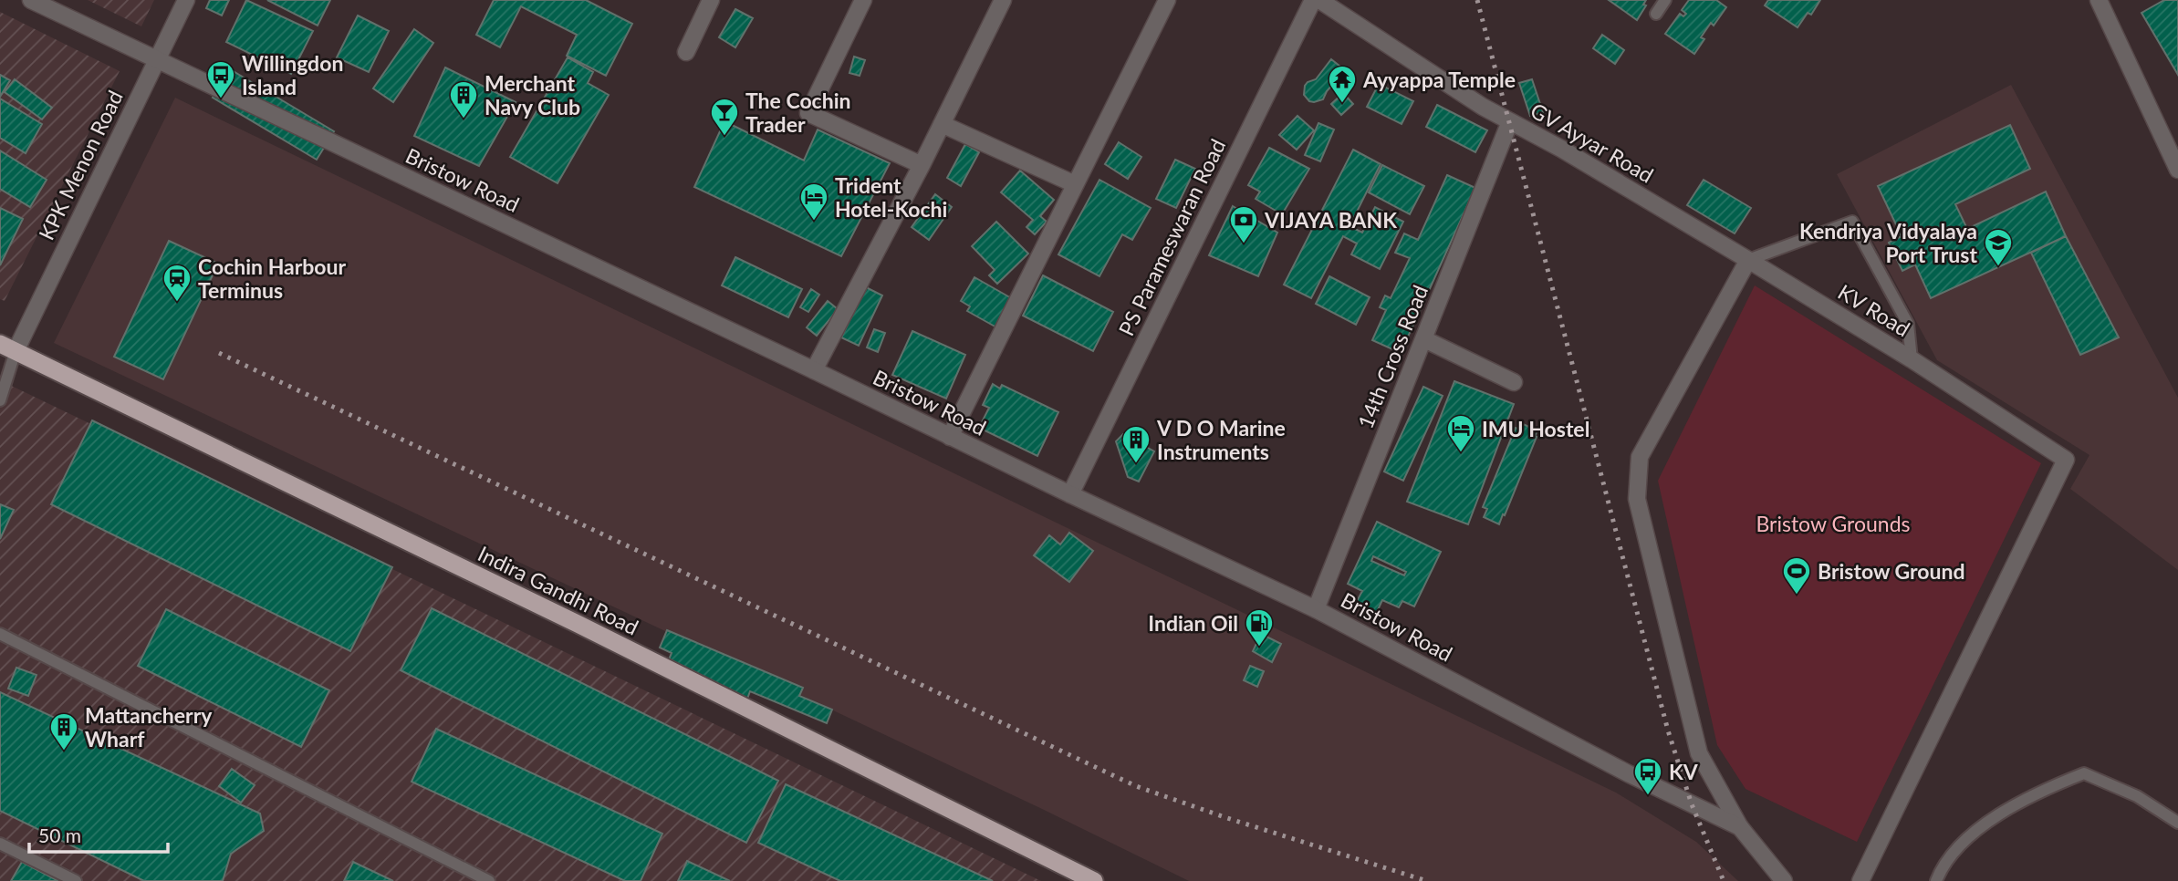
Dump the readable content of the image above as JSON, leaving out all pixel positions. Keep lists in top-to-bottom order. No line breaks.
{"streets":{"highway":["Indira Gandhi Road"],"street":["GV Ayyar Road","KPK Menon Road","Bristow Road","PS Parameswaran Road","KV Road","14th Cross Road"]},"crossings":[["GV Ayyar Road","KV Road"],["GV Ayyar Road","14th Cross Road"],["KPK Menon Road","Bristow Road"],["KPK Menon Road","Indira Gandhi Road"],["Bristow Road","PS Parameswaran Road"],["Bristow Road","14th Cross Road"]],"parks":["Bristow Grounds"],"places":{"bus stop":["Willingdon Island","KV"],"temple":["Ayyappa Temple"],"building":["Merchant Navy Club","V D O Marine Instruments","Mattancherry Wharf"],"bar":["The Cochin Trader"],"hotel":["Trident Hotel-Kochi","IMU Hostel"],"bank":["VIJAYA BANK"],"school or university":["Kendriya Vidyalaya Port Trust"],"station":["Cochin Harbour Terminus"],"sports":["Bristow Ground"],"fuel station":["Indian Oil"]},"scale_bar":"50 m"}
